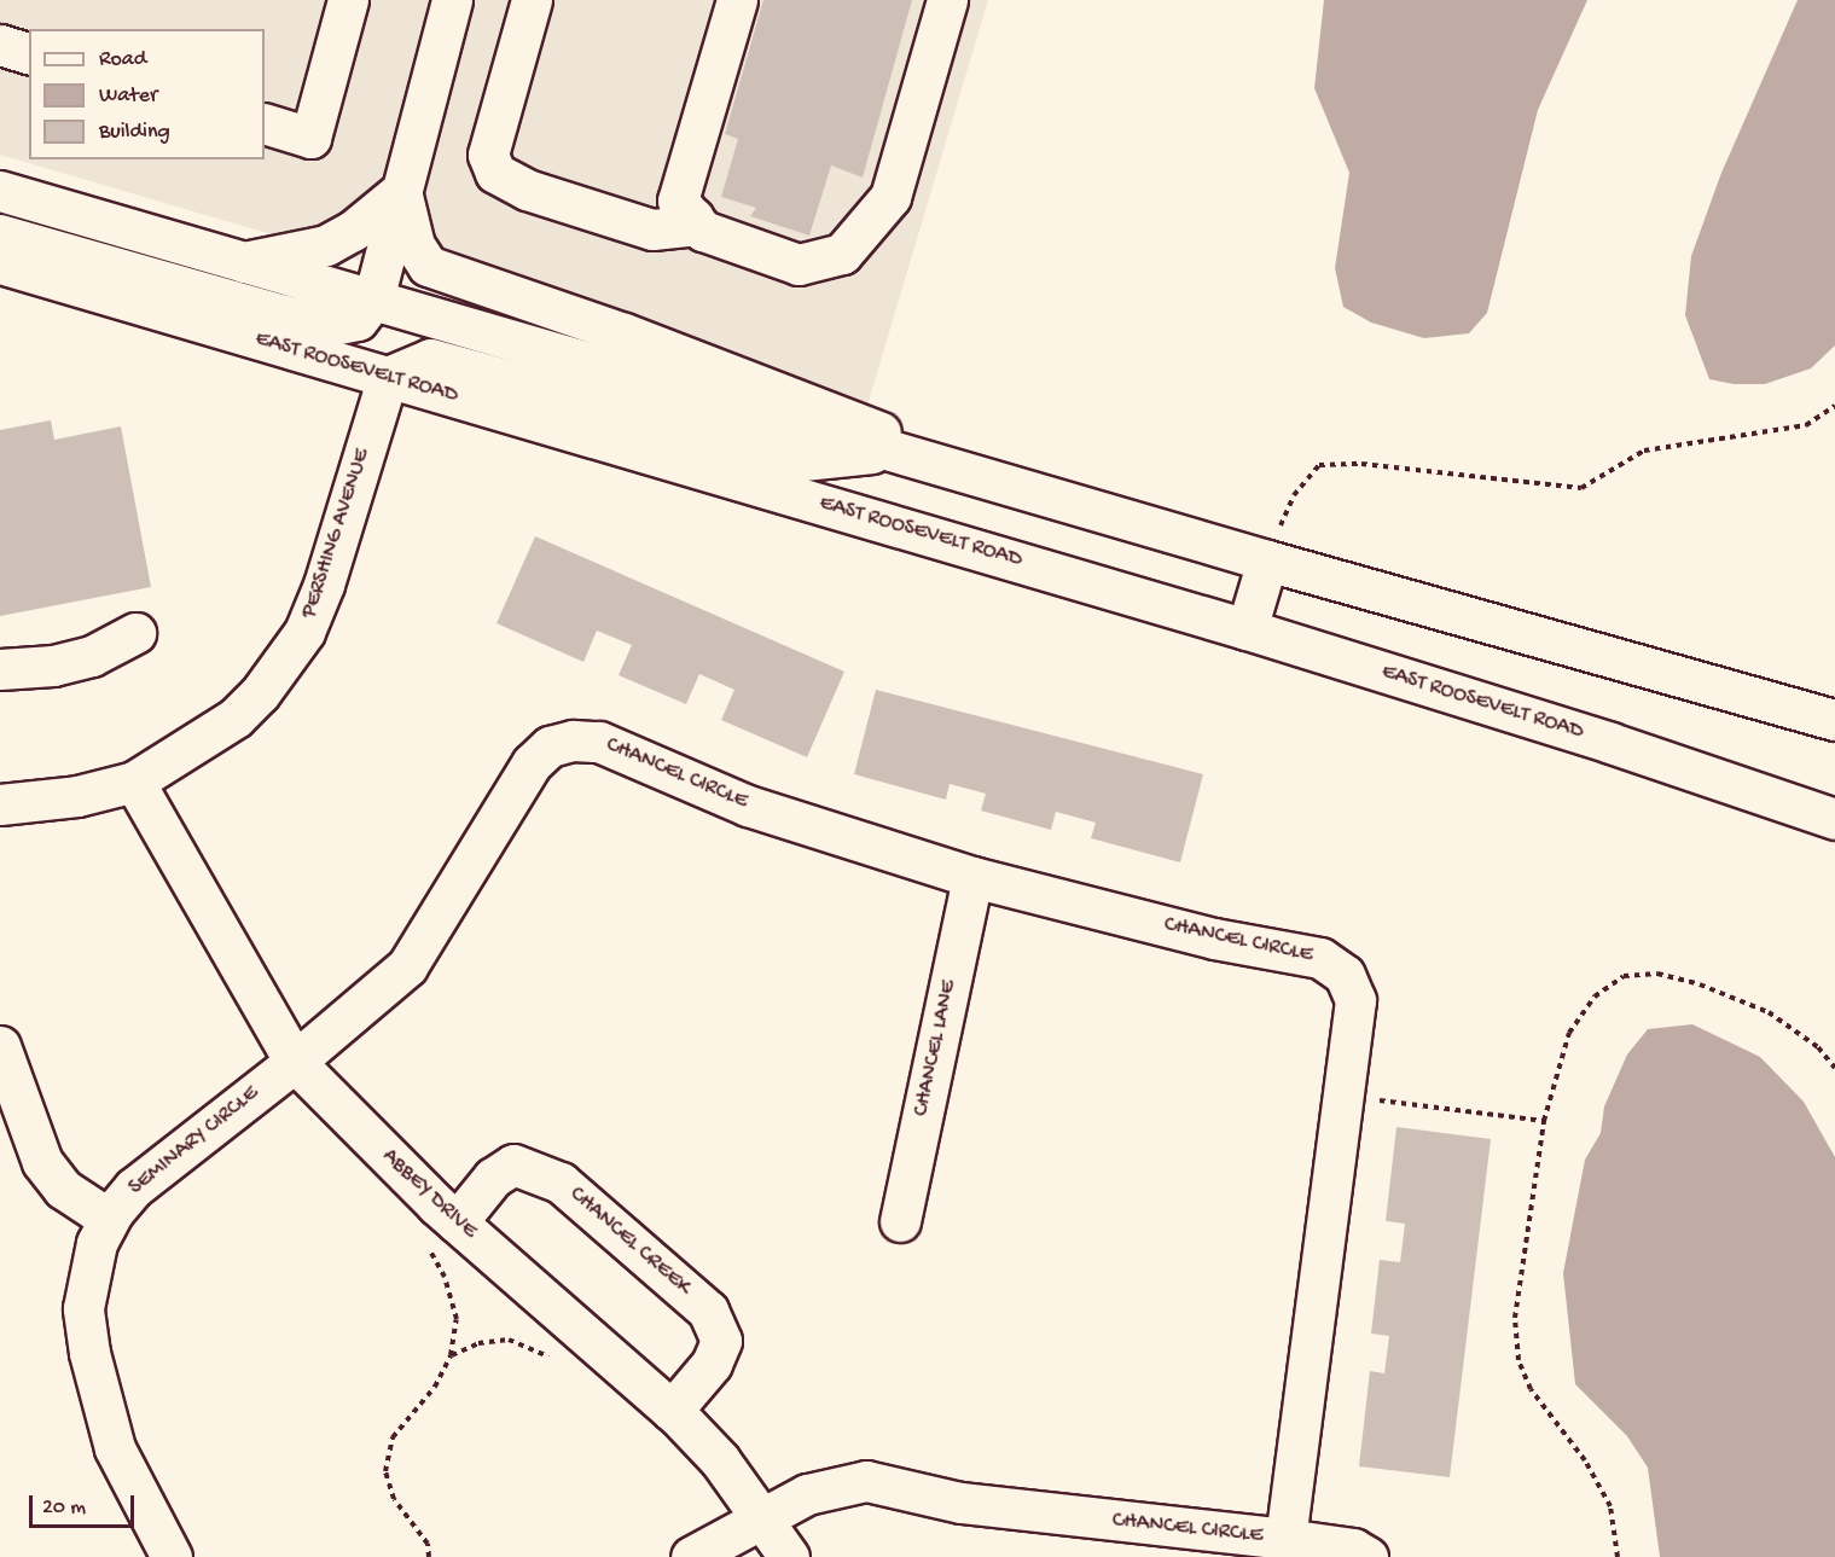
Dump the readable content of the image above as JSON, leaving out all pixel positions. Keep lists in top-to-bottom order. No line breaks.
{"streets":{"street":["EAST ROOSEVELT ROAD","PERSHING AVENUE","CHANCEL CIRCLE","CHANCEL LANE","SEMINARY CIRCLE","ABBEY DRIVE","CHANCEL CREEK"]},"crossings":[["EAST ROOSEVELT ROAD","PERSHING AVENUE"],["PERSHING AVENUE","ABBEY DRIVE"],["CHANCEL CIRCLE","CHANCEL LANE"],["CHANCEL CIRCLE","SEMINARY CIRCLE"],["CHANCEL CIRCLE","ABBEY DRIVE"],["SEMINARY CIRCLE","ABBEY DRIVE"],["ABBEY DRIVE","CHANCEL CREEK"]],"legend":["Road","Water","Building"],"scale_bar":"20 m"}
